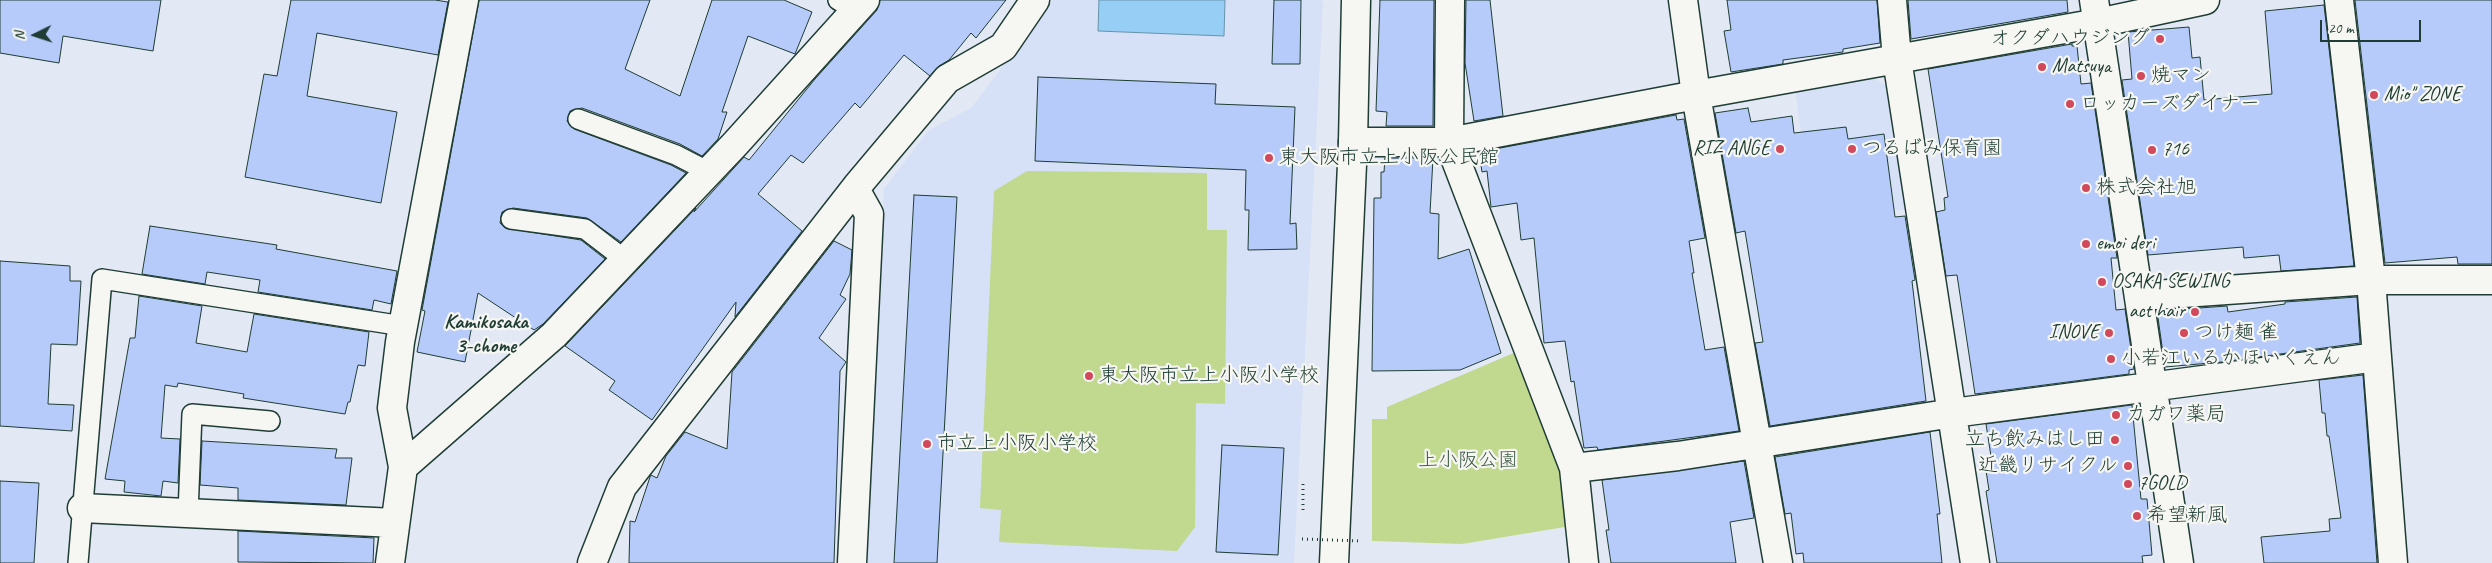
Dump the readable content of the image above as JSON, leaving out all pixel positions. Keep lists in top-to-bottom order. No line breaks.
{"districts":["Kamikosaka 3-chome"],"parks":["上小阪公園"],"places":["オクダハウジング","Matsuya","焼マン","Mio'' ZONE","ロッカーズダイナー","RIZ ANGE","つるばみ保育園","716","東大阪市立上小阪公民館","株式会社旭","emoi deri","OSAKA SEWING","act hair","INOVE","つけ麺 雀","小若江いるかほいくえん","東大阪市立上小阪小学校","カガワ薬局","立ち飲みはし田","市立上小阪小学校","近畿リサイクル","7GOLD","希望新風"],"scale_bar":"20 m","north":"left"}
